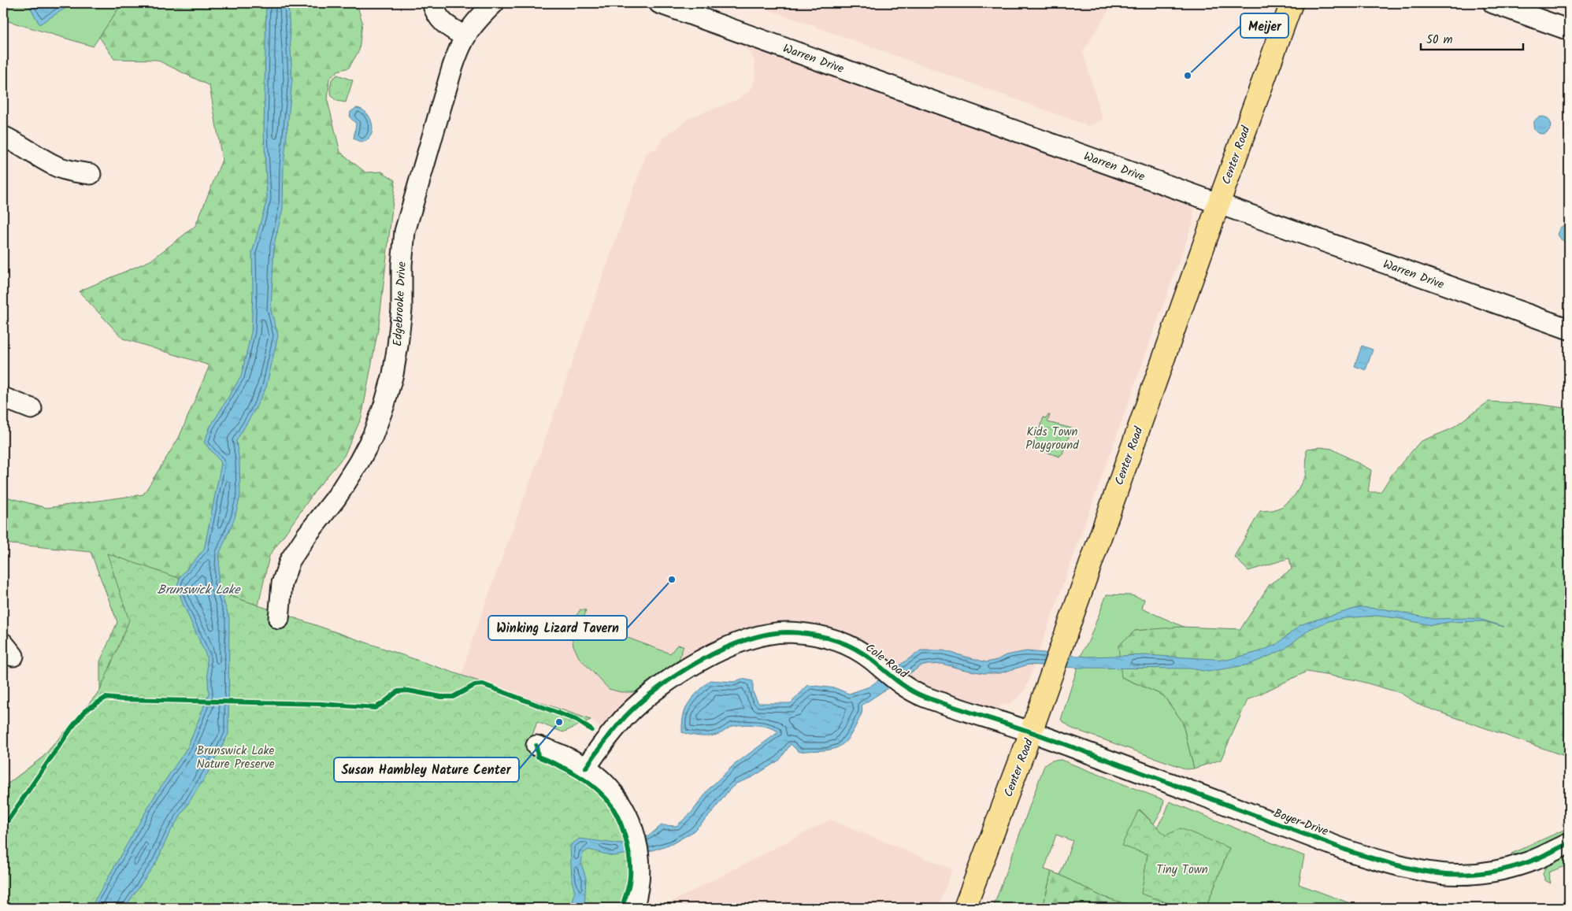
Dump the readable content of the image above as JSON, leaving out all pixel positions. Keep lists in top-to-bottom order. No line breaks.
{"streets":{"main road":["Center Road"],"street":["Warren Drive","Edgebrooke Drive","Cole Road","Boyer Drive"]},"crossings":[["Warren Drive","Center Road"],["Center Road","Cole Road"],["Center Road","Boyer Drive"],["Cole Road","Boyer Drive"]],"water":["Brunswick Lake"],"parks":["Kids Town Playground","Brunswick Lake Nature Preserve","Tiny Town"],"places":["Meijer","Winking Lizard Tavern","Susan Hambley Nature Center"],"scale_bar":"50 m"}
